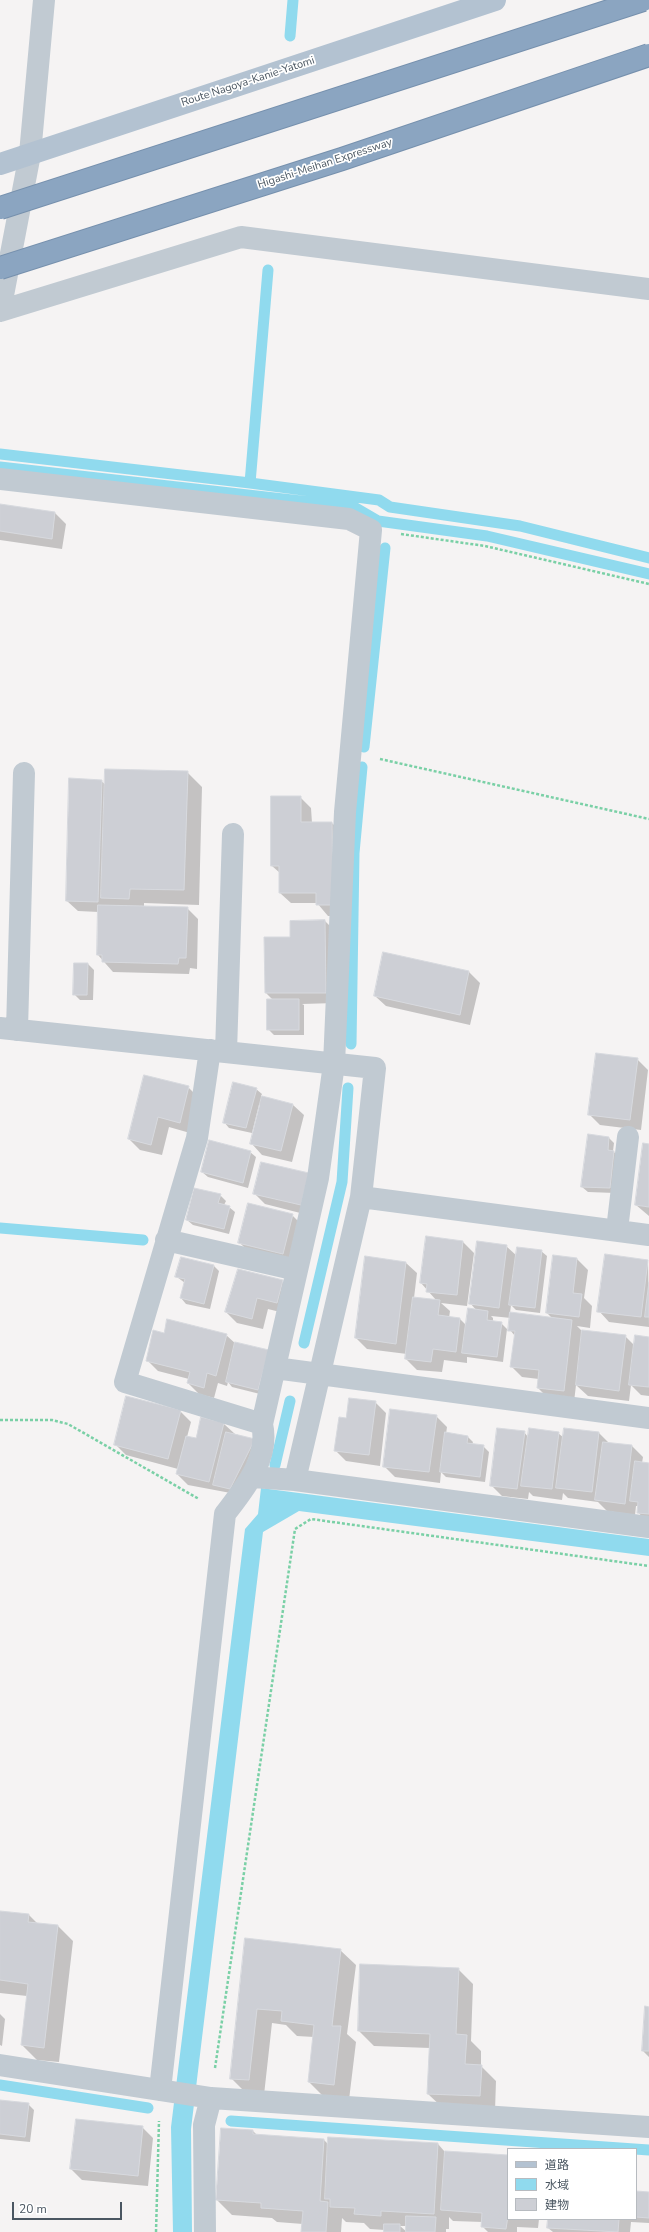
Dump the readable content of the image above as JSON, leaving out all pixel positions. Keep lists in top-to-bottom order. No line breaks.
{"streets":{"highway":["Higashi-Meihan Expressway"],"main road":["Route Nagoya-Kanie-Yatomi"]},"legend":["道路","水域","建物"],"scale_bar":"20 m"}
